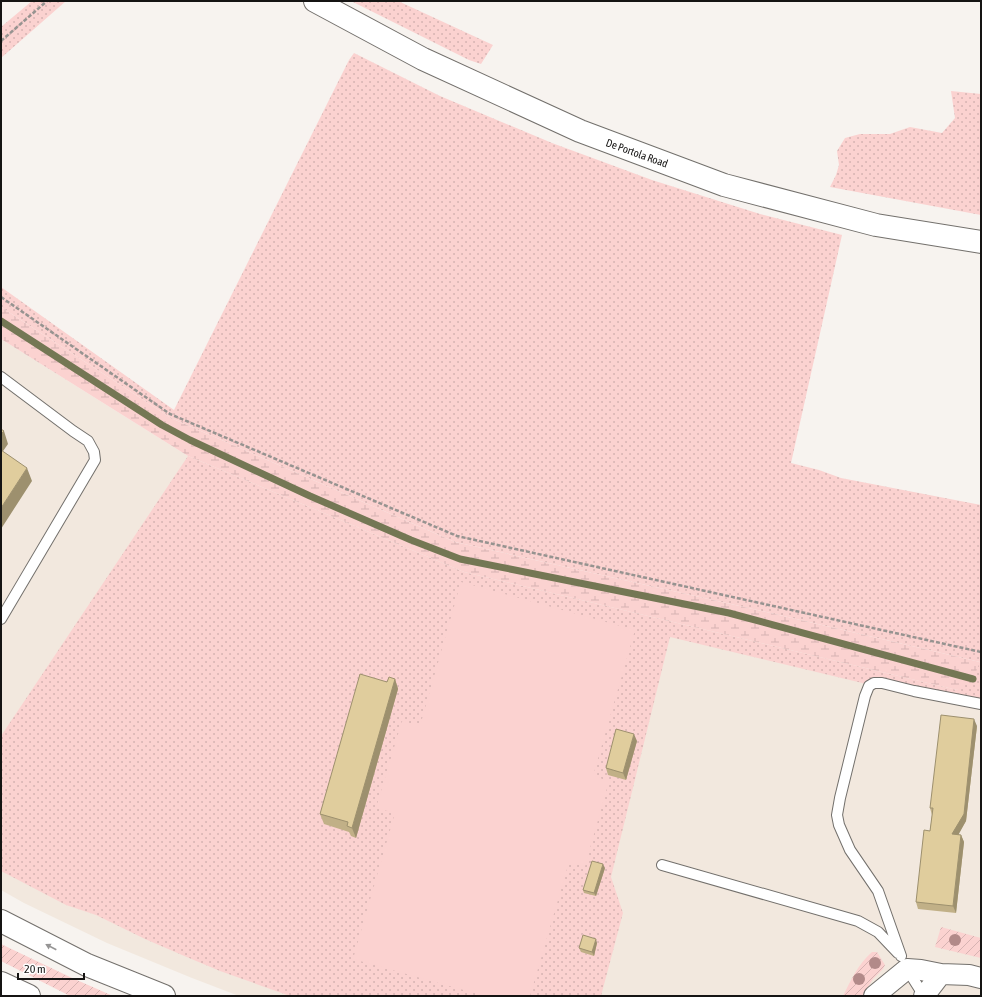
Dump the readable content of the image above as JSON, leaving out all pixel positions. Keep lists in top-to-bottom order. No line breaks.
{"streets":{"main road":["De Portola Road"]},"scale_bar":"20 m"}
